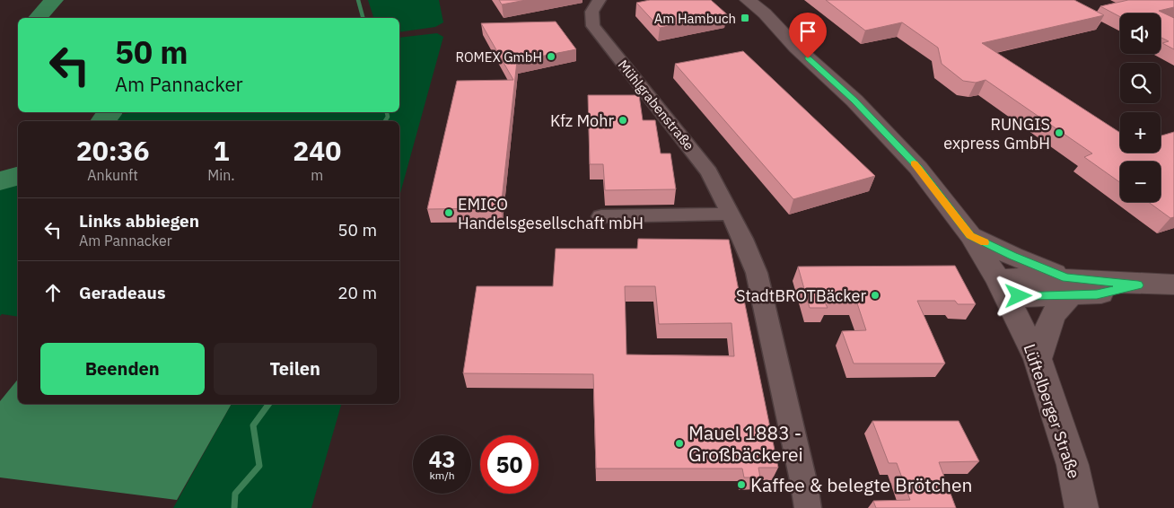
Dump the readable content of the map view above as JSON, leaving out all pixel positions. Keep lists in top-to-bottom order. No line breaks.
{"streets":{"main road":["Lüftelberger Straße"],"street":["Mühlgrabenstraße"]},"places":{"transit":["Am Hambuch"],"other":["ROMEX GmbH","Kfz Mohr","RUNGIS express GmbH","EMICO Handelsgesellschaft mbH","StadtBROTBäcker","Mauel 1883 - Großbäckerei","Kaffee & belegte Brötchen"]},"page":{"map_buttons":["+","−"],"turn":["50 m","Am Pannacker"],"eta":["20:36","Ankunft","1","Min.","240","m"],"list":[{"name":"Links abbiegen","note":"Am Pannacker","value":"50 m"},{"name":"Geradeaus","value":"20 m"}],"buttons":["Beenden","Teilen"],"speed":"43 km/h","limit":"50"}}
